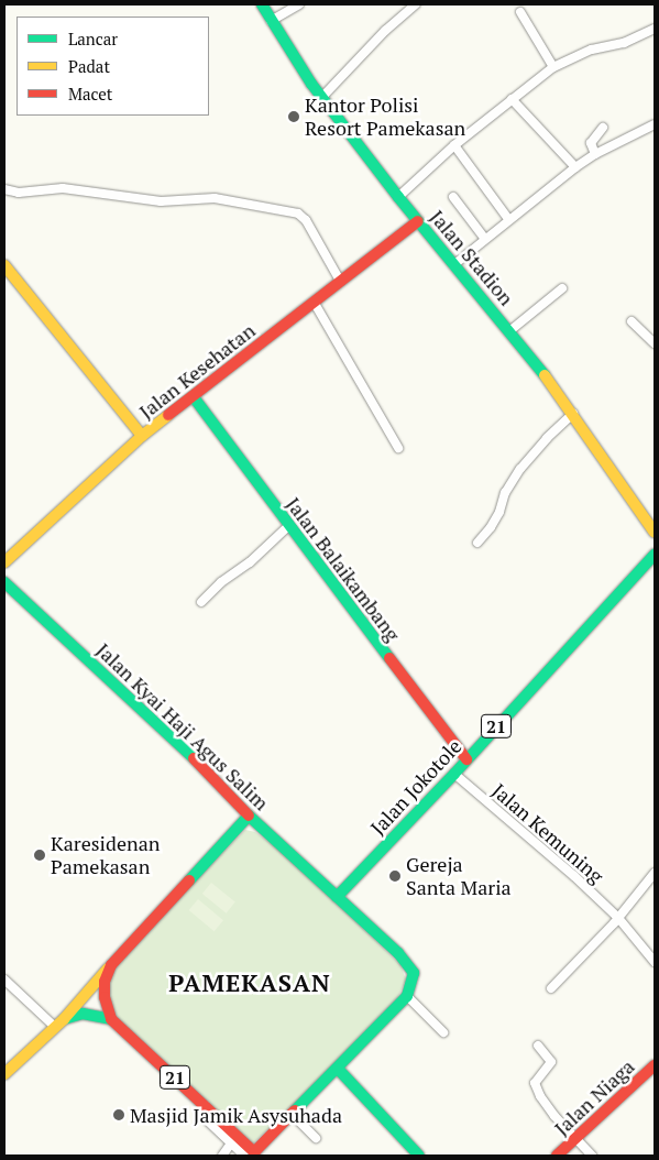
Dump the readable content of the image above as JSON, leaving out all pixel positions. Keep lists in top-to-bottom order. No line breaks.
{"streets":{"main road":["Jalan Stadion","Jalan Kesehatan","Jalan Balaikambang","Jalan Kyai Haji Agus Salim","21","Jalan Jokotole","Jalan Niaga"],"street":["Jalan Kemuning"]},"crossings":[["Jalan Stadion","Jalan Kesehatan"],["Jalan Kesehatan","Jalan Balaikambang"],["Jalan Kesehatan","Jalan Kyai Haji Agus Salim"],["Jalan Balaikambang","Jalan Jokotole"],["Jalan Kyai Haji Agus Salim","Jalan Jokotole"],["Jalan Jokotole","Jalan Kemuning"]],"districts":["PAMEKASAN"],"places":["Kantor Polisi Resort Pamekasan","Karesidenan Pamekasan","Gereja Santa Maria","Masjid Jamik Asysuhada"],"legend":["Lancar","Padat","Macet"]}
